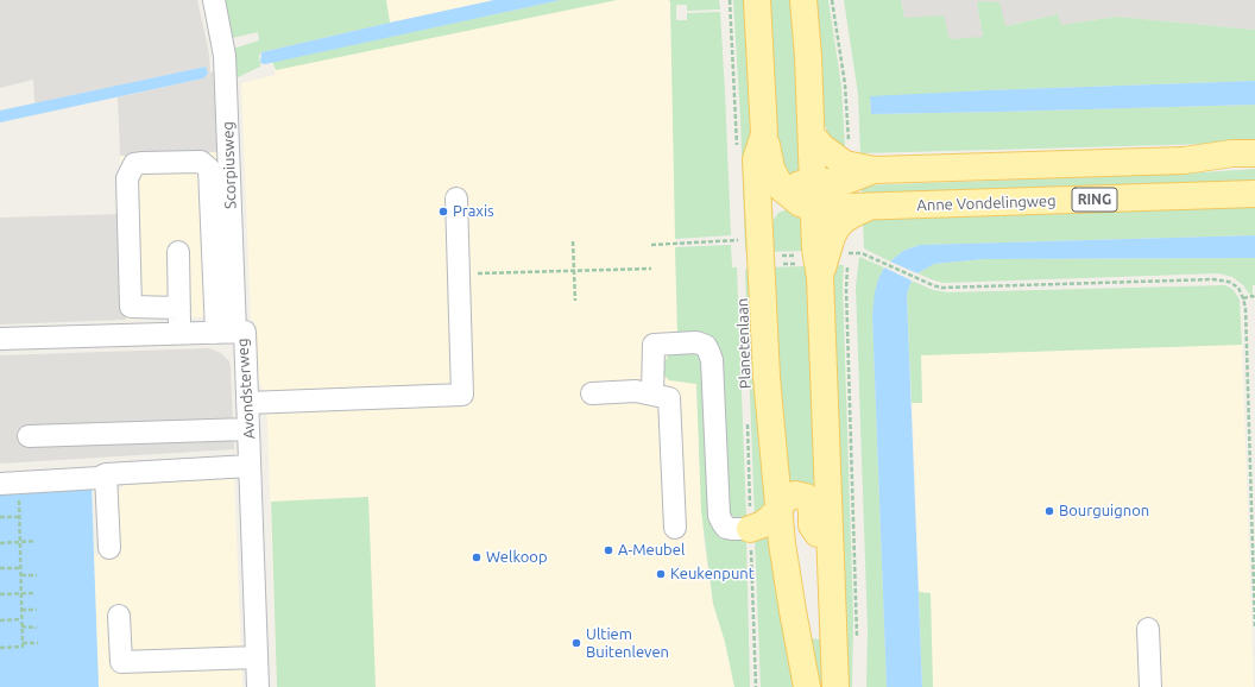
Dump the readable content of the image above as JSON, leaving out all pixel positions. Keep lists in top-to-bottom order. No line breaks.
{"streets":{"main road":["RING","Anne Vondelingweg","Planetenlaan"],"street":["Scorpiusweg","Avondsterweg"]},"crossings":[["Scorpiusweg","Avondsterweg"],["Anne Vondelingweg","Planetenlaan"]],"places":["Praxis","Bourguignon","A-Meubel","Welkoop","Keukenpunt","Ultiem Buitenleven"]}
